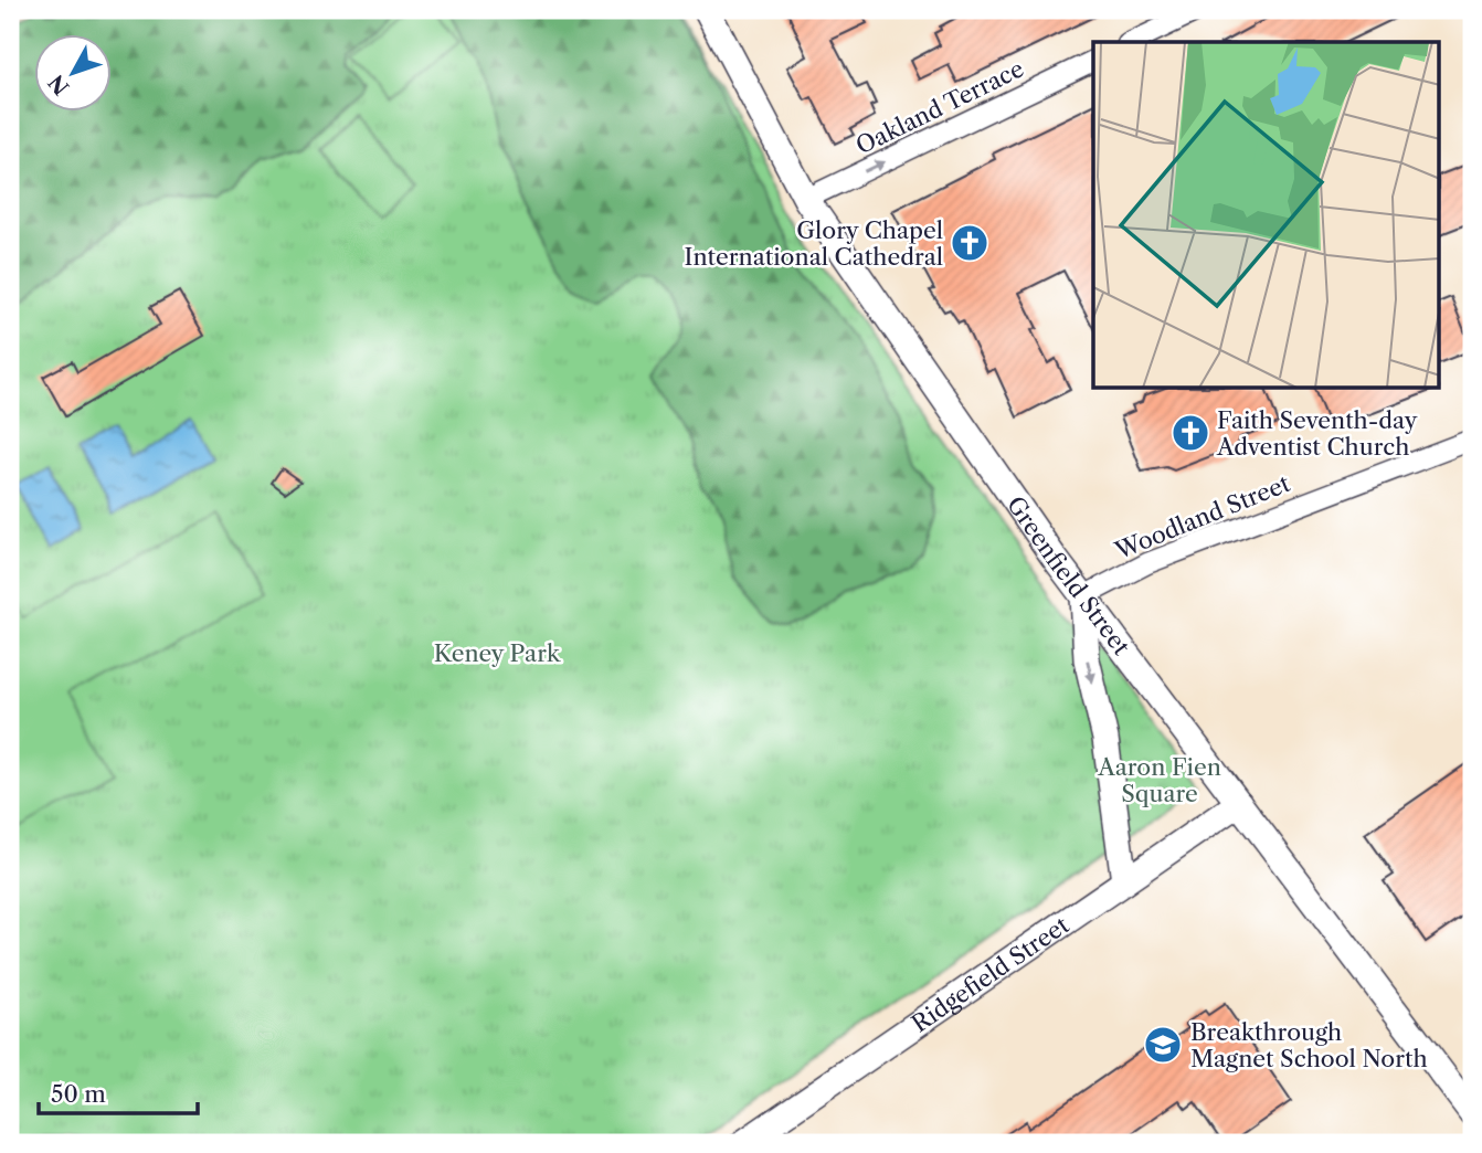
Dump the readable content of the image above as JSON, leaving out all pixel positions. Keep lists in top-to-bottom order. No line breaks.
{"streets":{"street":["Oakland Terrace","Woodland Street","Greenfield Street","Ridgefield Street"]},"crossings":[["Oakland Terrace","Greenfield Street"],["Woodland Street","Greenfield Street"],["Greenfield Street","Ridgefield Street"]],"one_way":["Oakland Terrace"],"parks":["Keney Park","Aaron Fien Square"],"places":{"church":["Glory Chapel International Cathedral","Faith Seventh-day Adventist Church"],"school or university":["Breakthrough Magnet School North"]},"scale_bar":"50 m","north":"bottom left"}
